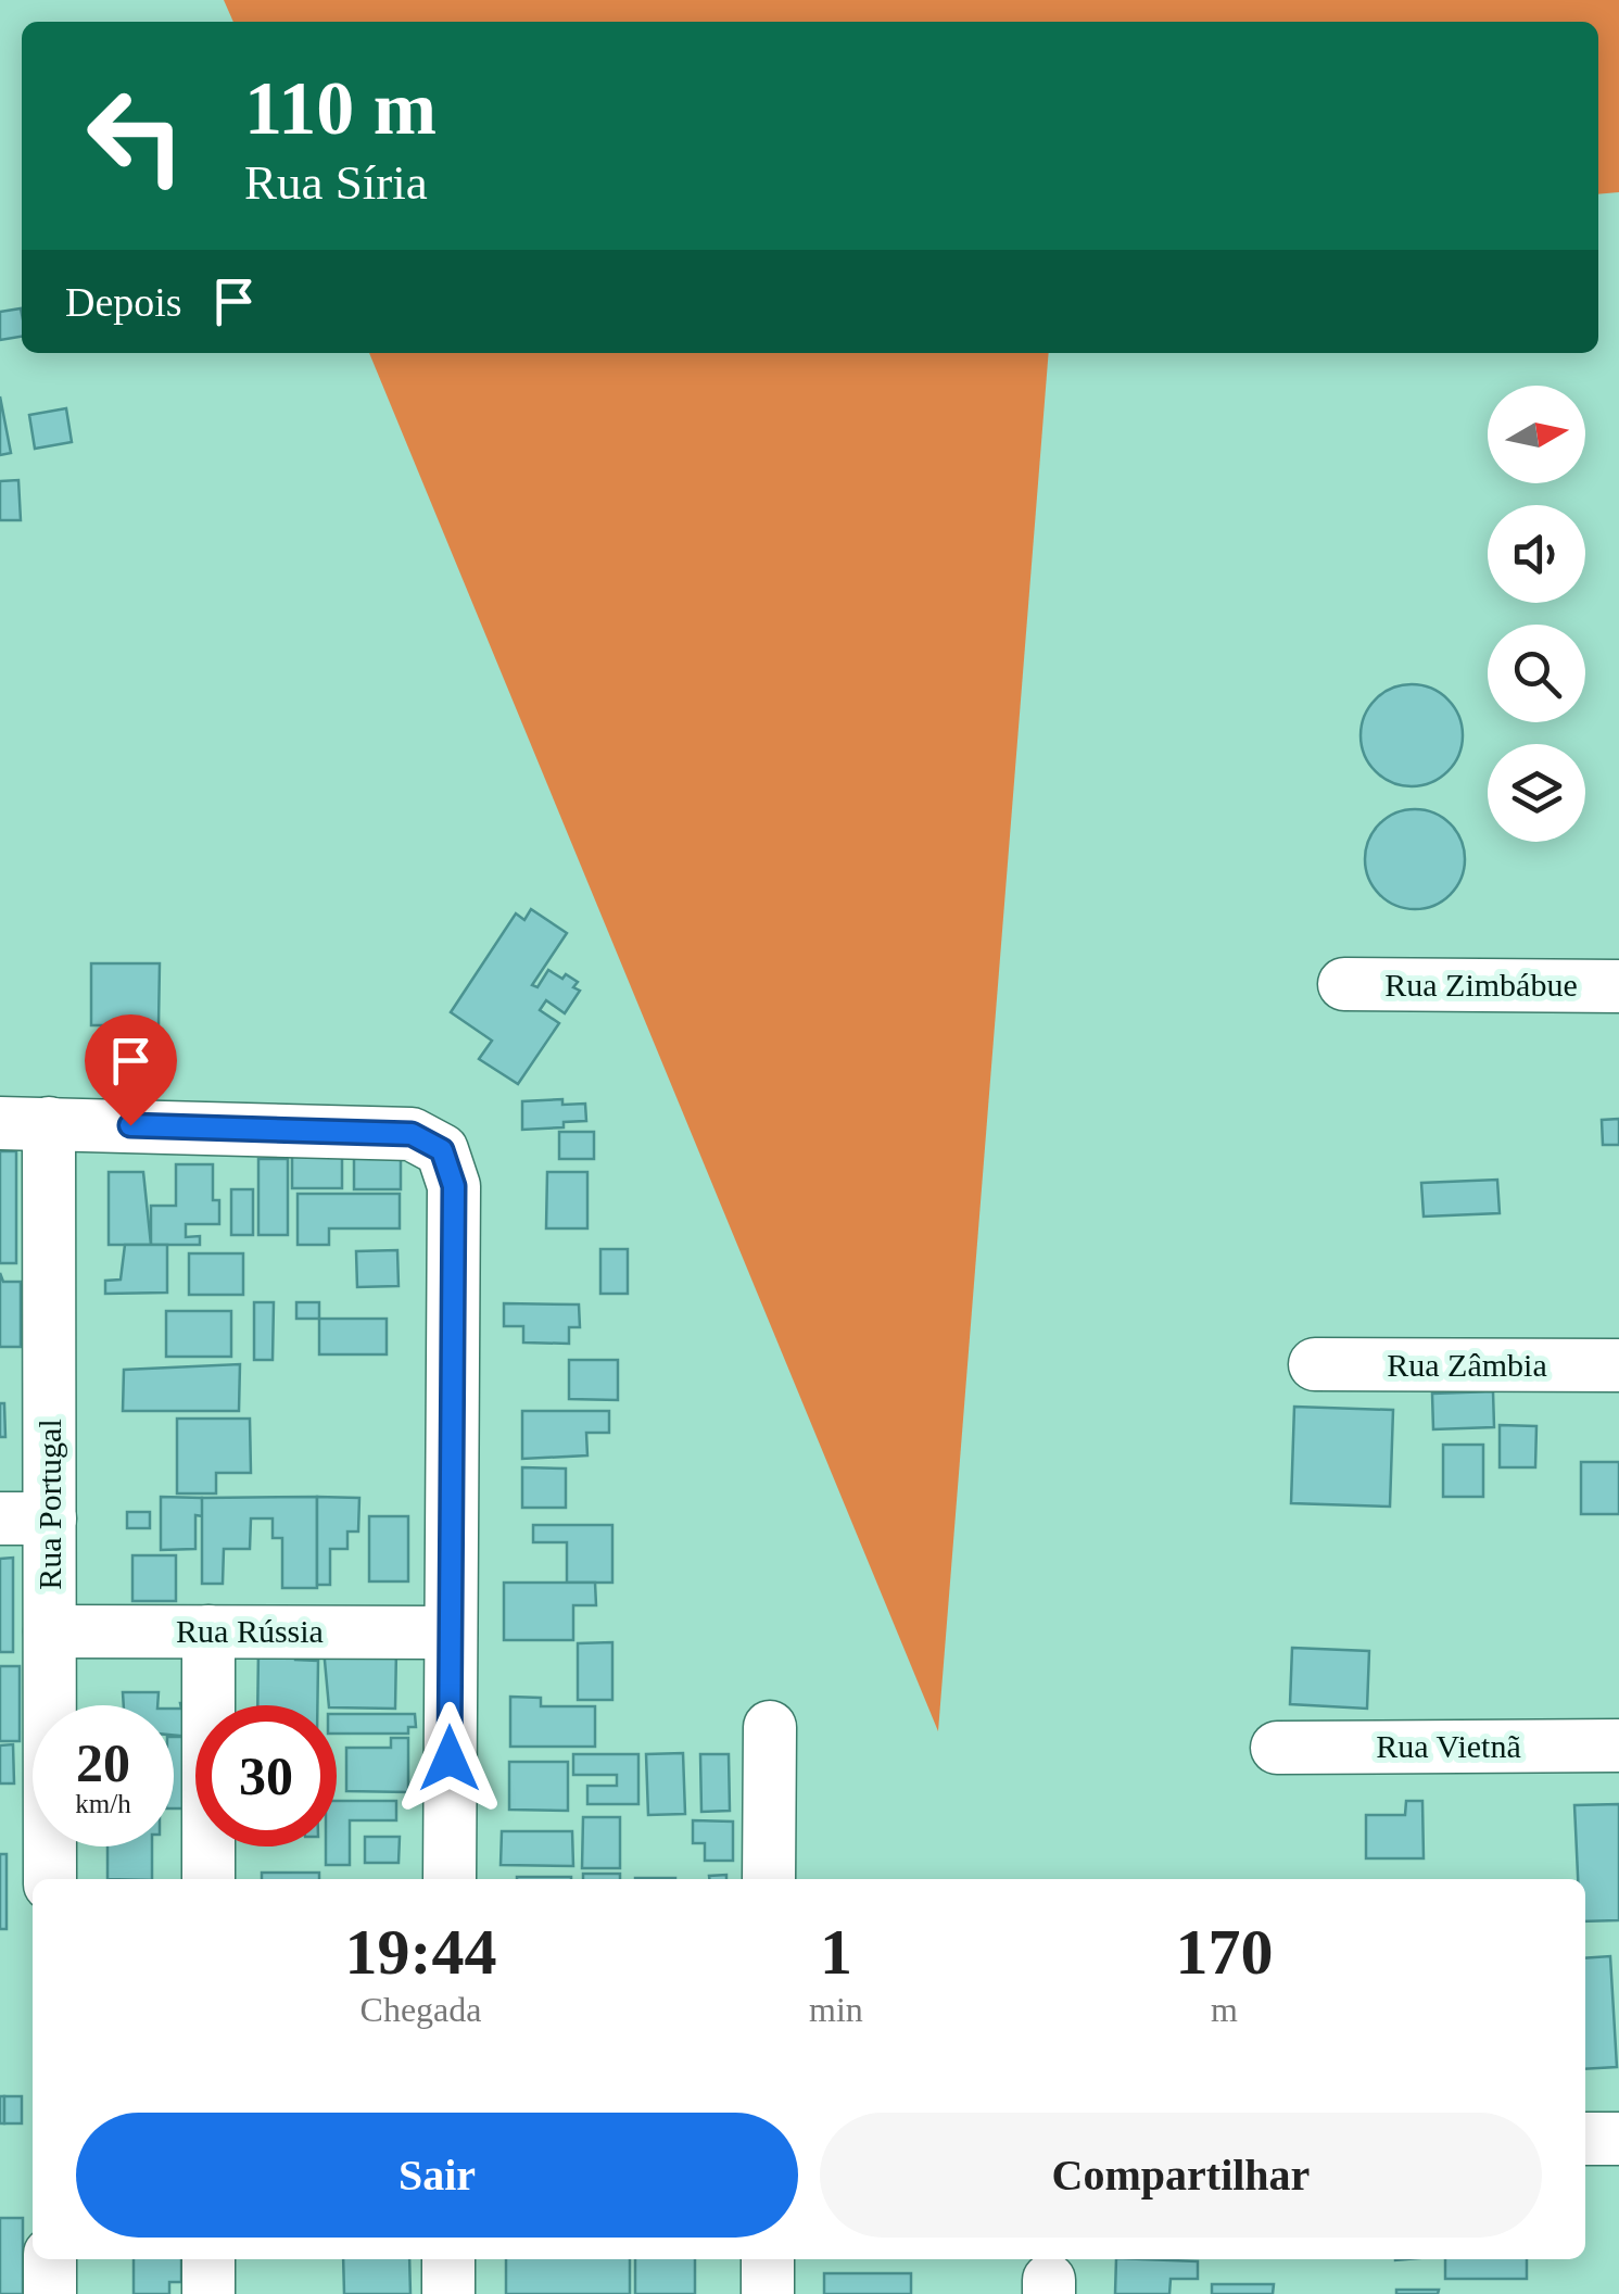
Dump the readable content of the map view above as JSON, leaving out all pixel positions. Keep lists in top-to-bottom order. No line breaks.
{"streets":{"street":["Rua Zimbábue","Rua Zâmbia","Rua Portugal","Rua Rússia","Rua Vietnã"]},"crossings":[["Rua Portugal","Rua Rússia"]],"north":"right","page":{"turn":["110 m","Rua Síria"],"then":"Depois","speed":"20 km/h","limit":"30","eta":["19:44","Chegada","1","min","170","m"],"buttons":["Sair","Compartilhar"]}}
